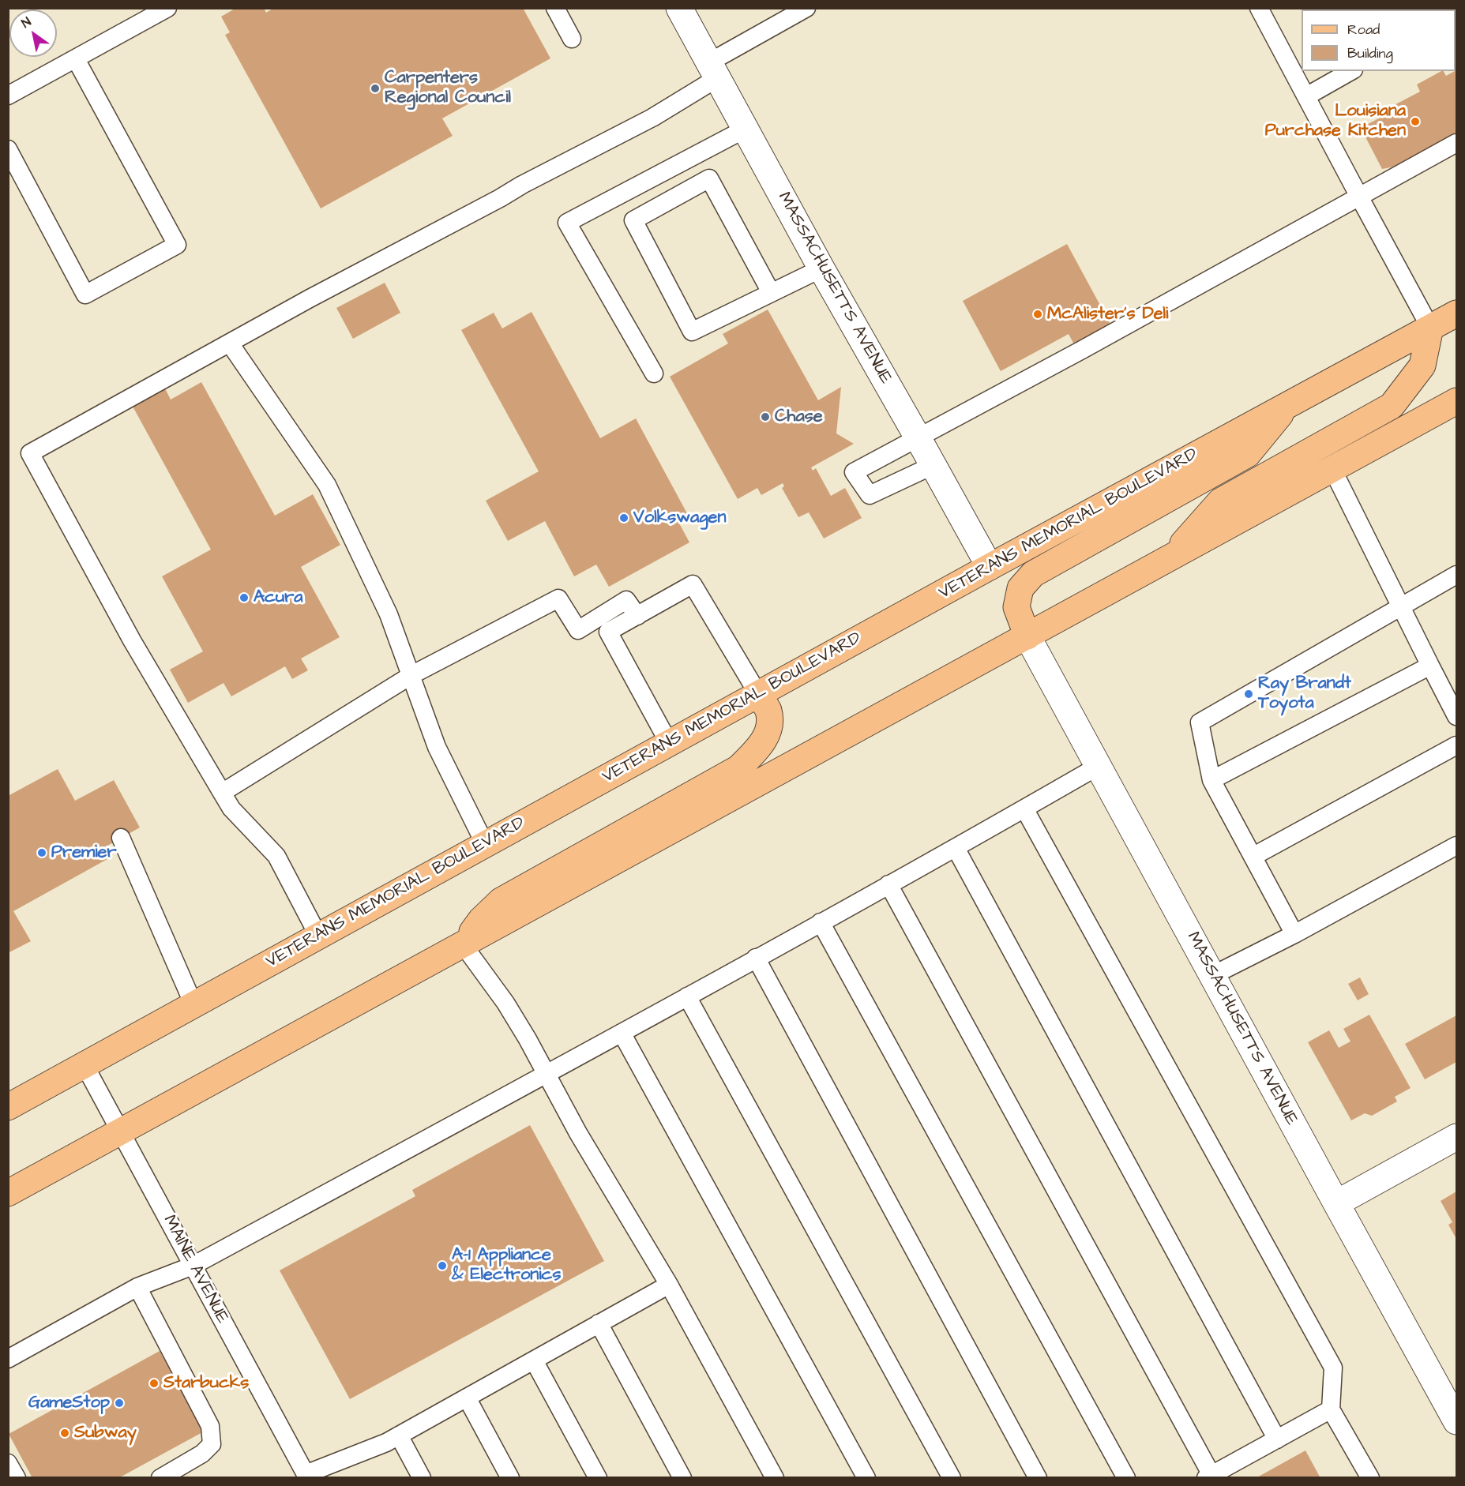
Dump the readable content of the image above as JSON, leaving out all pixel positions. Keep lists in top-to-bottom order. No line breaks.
{"streets":{"main road":["VETERANS MEMORIAL BOULEVARD"],"street":["MASSACHUSETTS AVENUE"],"lane":["MAINE AVENUE"]},"crossings":[["MASSACHUSETTS AVENUE","VETERANS MEMORIAL BOULEVARD"],["VETERANS MEMORIAL BOULEVARD","MAINE AVENUE"]],"places":["Carpenters Regional Council","Louisiana Purchase Kitchen","McAlister's Deli","Chase","Volkswagen","Acura","Ray Brandt Toyota","Premier","A-1 Appliance & Electronics","Starbucks","GameStop","Subway"],"legend":["Road","Building"],"north":"top left"}
